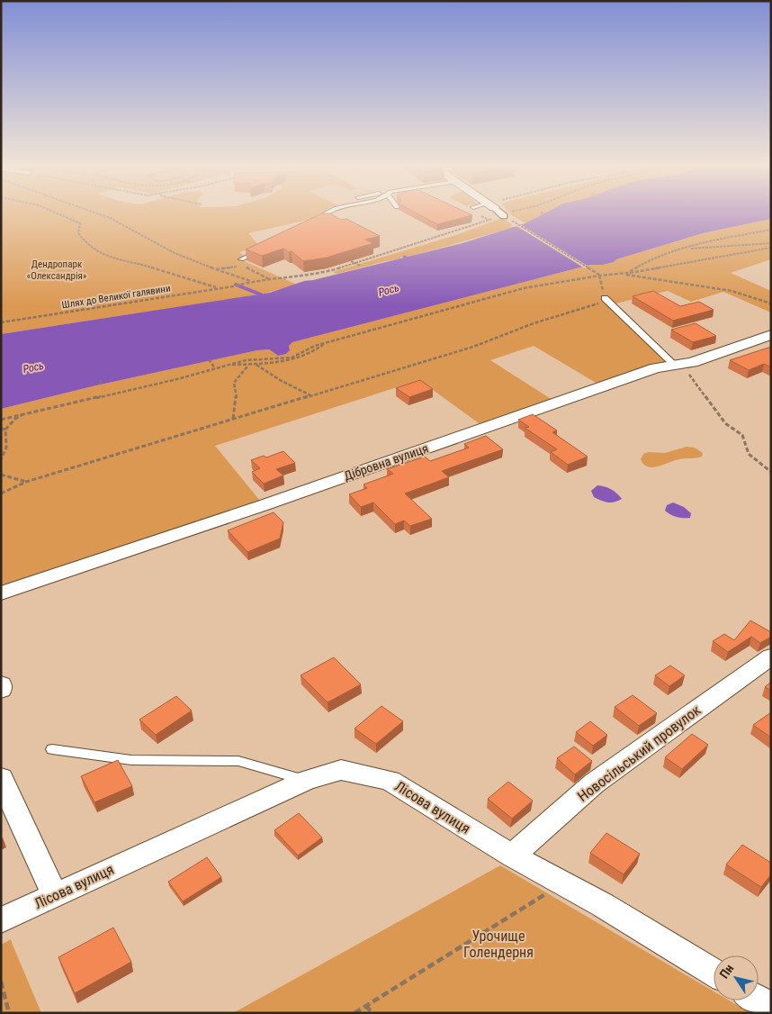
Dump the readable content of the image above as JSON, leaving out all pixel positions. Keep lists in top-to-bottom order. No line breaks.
{"streets":{"street":["Дібровна вулиця","Новосільський провулок","Лісова вулиця"],"path":["Шлях до Великої галявини"]},"crossings":[["Новосільський провулок","Лісова вулиця"]],"water":["Рось"],"parks":["Дендропарк «Олександрія»","Урочище Голендерня"],"north":"top left"}
